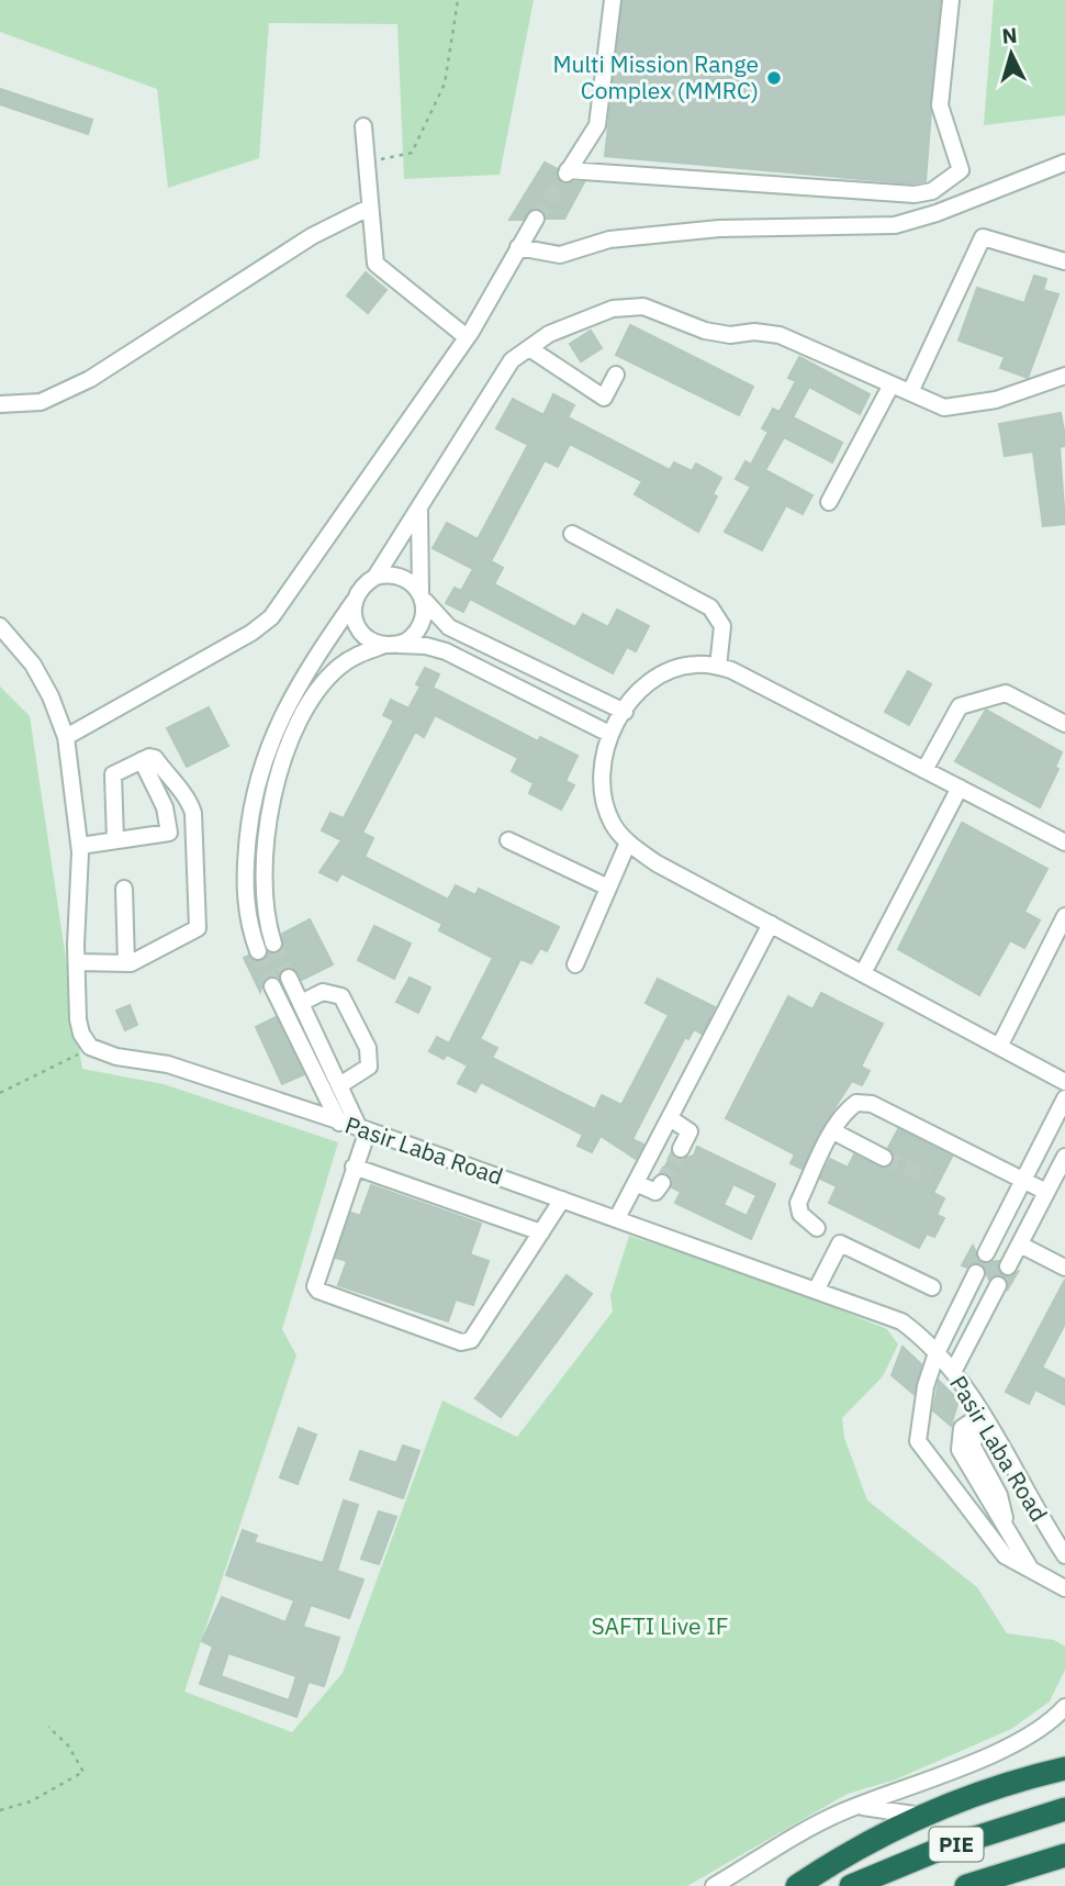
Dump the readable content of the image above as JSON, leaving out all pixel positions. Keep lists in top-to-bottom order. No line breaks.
{"streets":{"highway":["PIE"],"street":["Pasir Laba Road"]},"parks":["SAFTI Live IF"],"places":["Multi Mission Range Complex (MMRC)"],"north":"top"}
